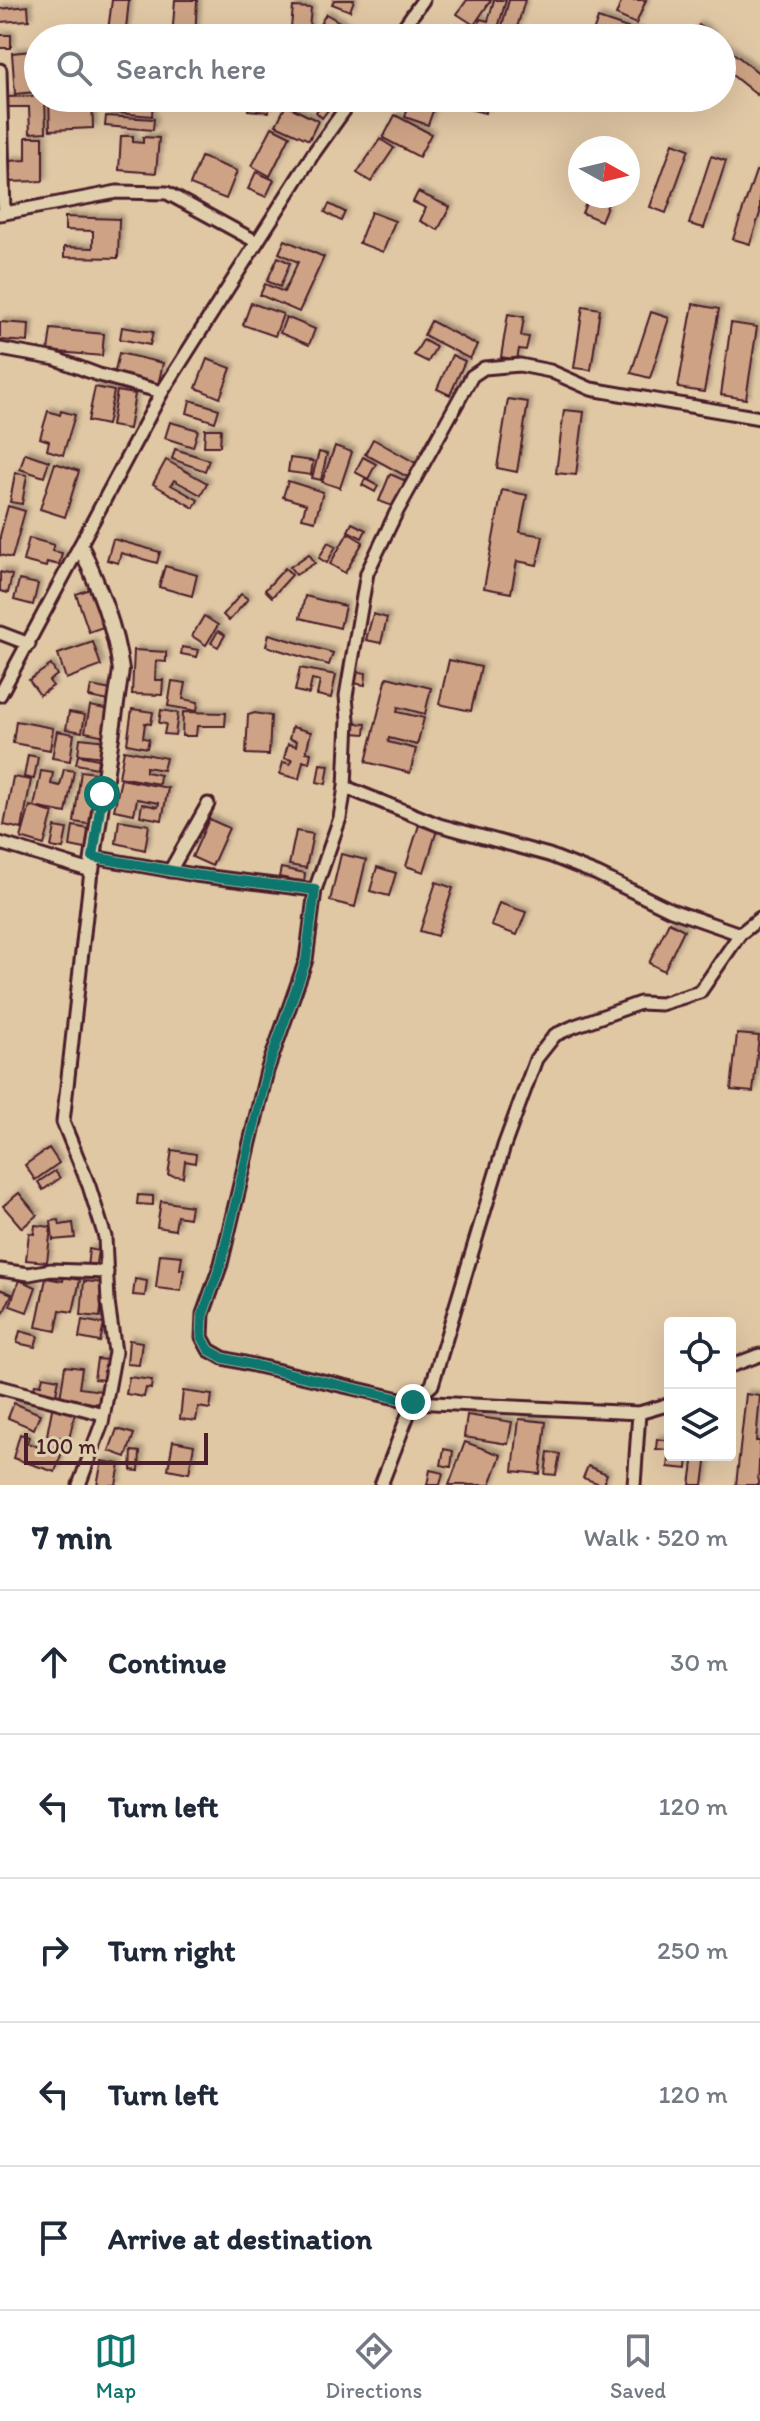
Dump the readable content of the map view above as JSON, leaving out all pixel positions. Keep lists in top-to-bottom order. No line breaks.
{"scale_bar":"100 m","north":"right","page":{"search":"Search here","scale":"100 m","heading":["7 min","Walk · 520 m"],"list":[["Continue","30 m"],["Turn left","120 m"],["Turn right","250 m"],["Turn left","120 m"],"Arrive at destination"],"nav":["Map","Directions","Saved"]}}
